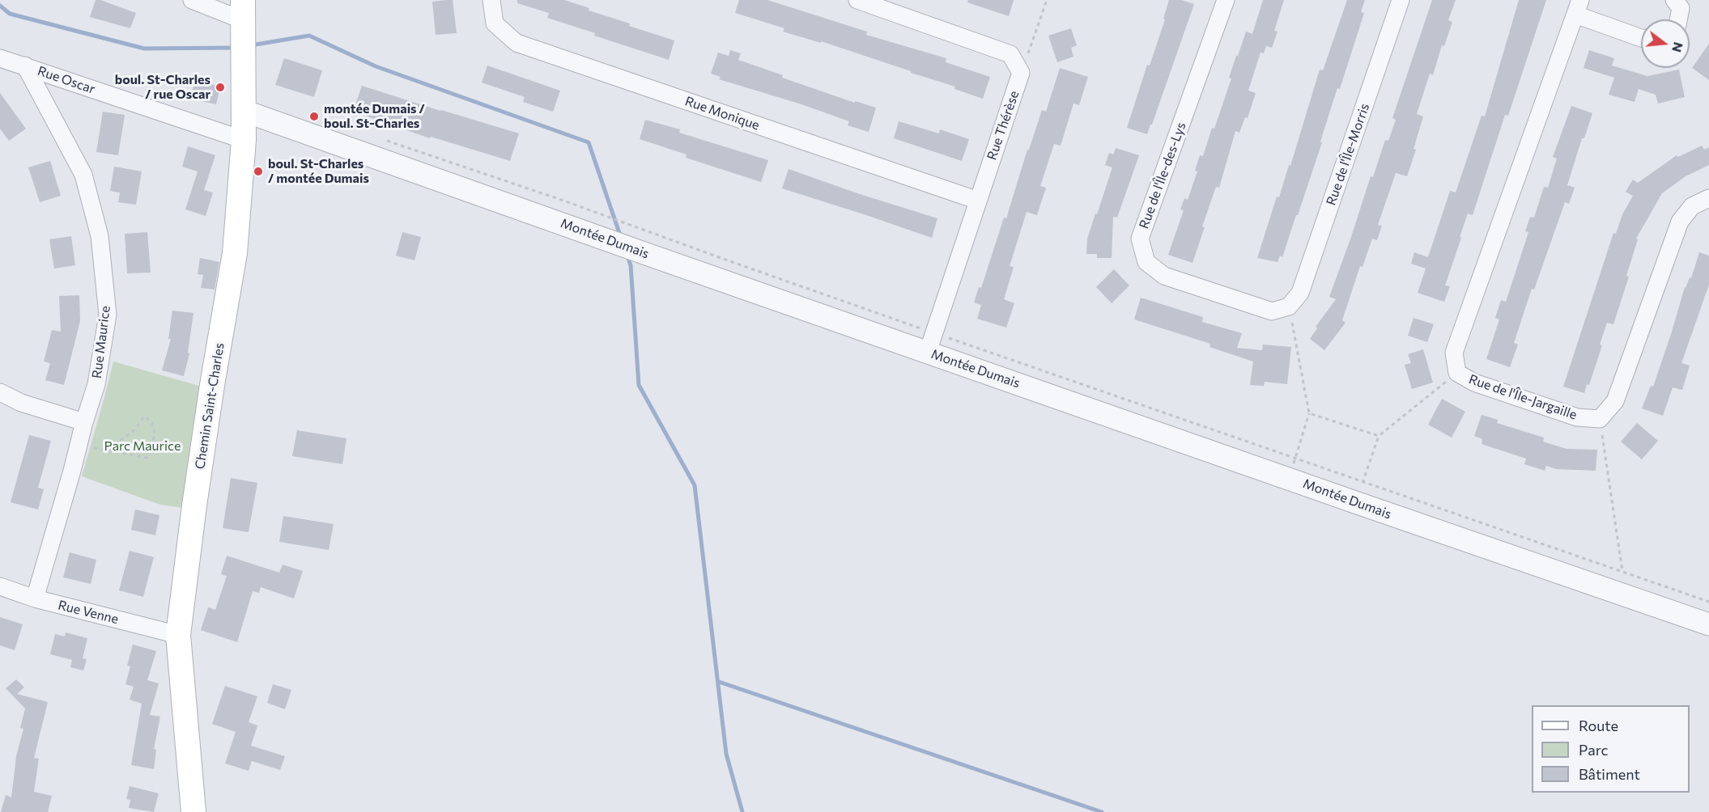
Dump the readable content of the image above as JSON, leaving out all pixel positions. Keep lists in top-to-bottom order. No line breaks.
{"streets":{"main road":["Chemin Saint-Charles"],"street":["Rue Oscar","Rue Monique","Rue Thérèse","Rue de l'Île-Morris","Rue de l'Île-des-Lys","Montée Dumais","Rue Maurice","Rue de l'Île-Jargaille","Rue Venne"]},"crossings":[["Rue Oscar","Rue Maurice"],["Rue Oscar","Chemin Saint-Charles"],["Rue Monique","Rue Thérèse"],["Rue Thérèse","Montée Dumais"],["Rue de l'Île-Morris","Rue de l'Île-des-Lys"],["Montée Dumais","Chemin Saint-Charles"],["Rue Maurice","Rue Venne"],["Chemin Saint-Charles","Rue Venne"]],"parks":["Parc Maurice"],"places":["boul. St-Charles / rue Oscar","montée Dumais / boul. St-Charles","boul. St-Charles / montée Dumais"],"legend":["Route","Parc","Bâtiment"],"north":"right"}
